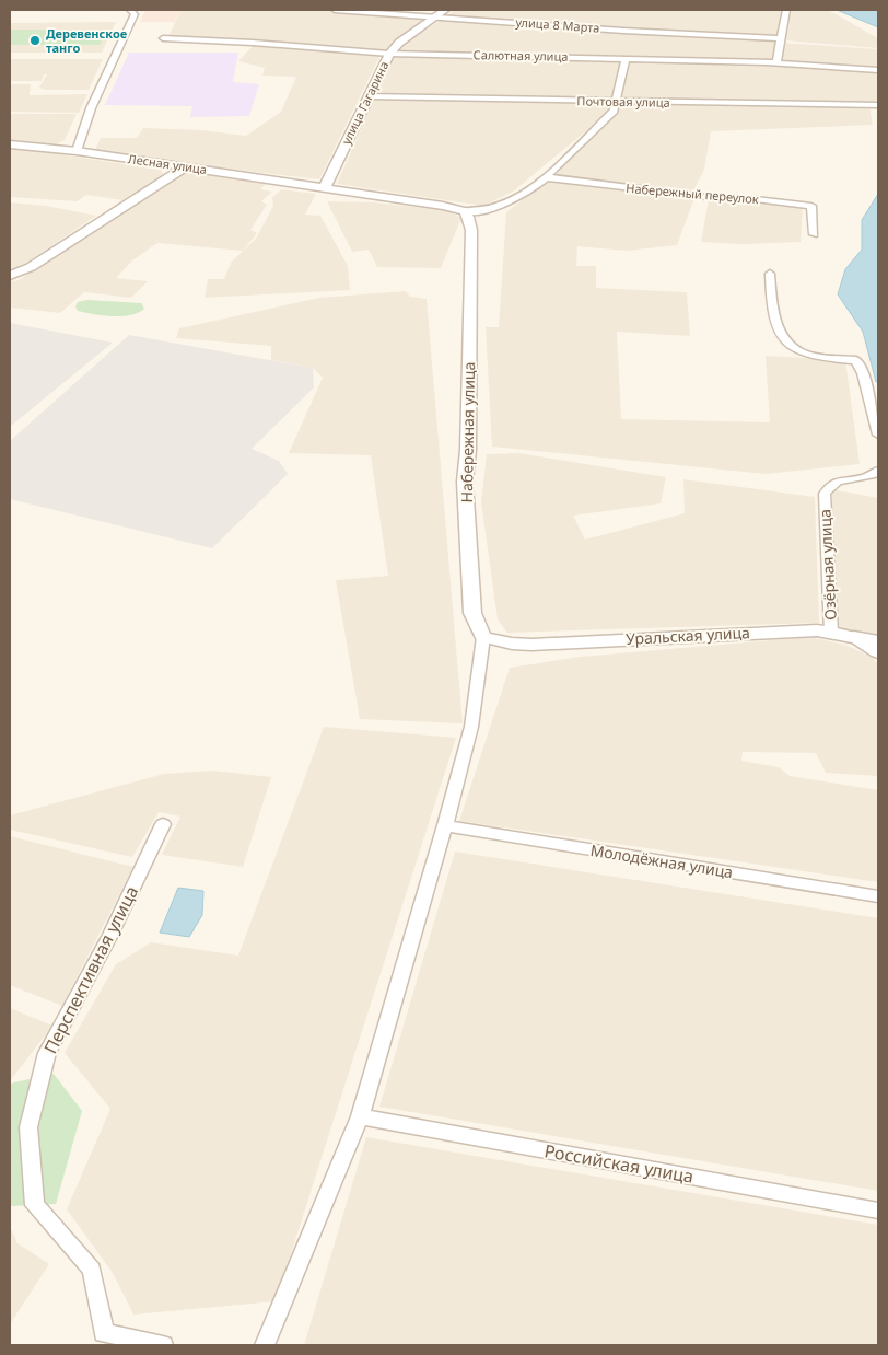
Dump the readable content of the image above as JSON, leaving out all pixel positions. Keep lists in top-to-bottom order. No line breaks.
{"streets":{"street":["улица 8 Марта","Салютная улица","Почтовая улица","улица Гагарина","Лесная улица","Набережный переулок","Набережная улица","Озёрная улица","Уральская улица","Молодёжная улица","Перспективная улица","Российская улица"]},"crossings":[["улица 8 Марта","улица Гагарина"],["Салютная улица","улица Гагарина"],["Почтовая улица","улица Гагарина"],["улица Гагарина","Лесная улица"],["Набережная улица","Уральская улица"],["Озёрная улица","Уральская улица"]],"places":["Деревенское танго"]}
